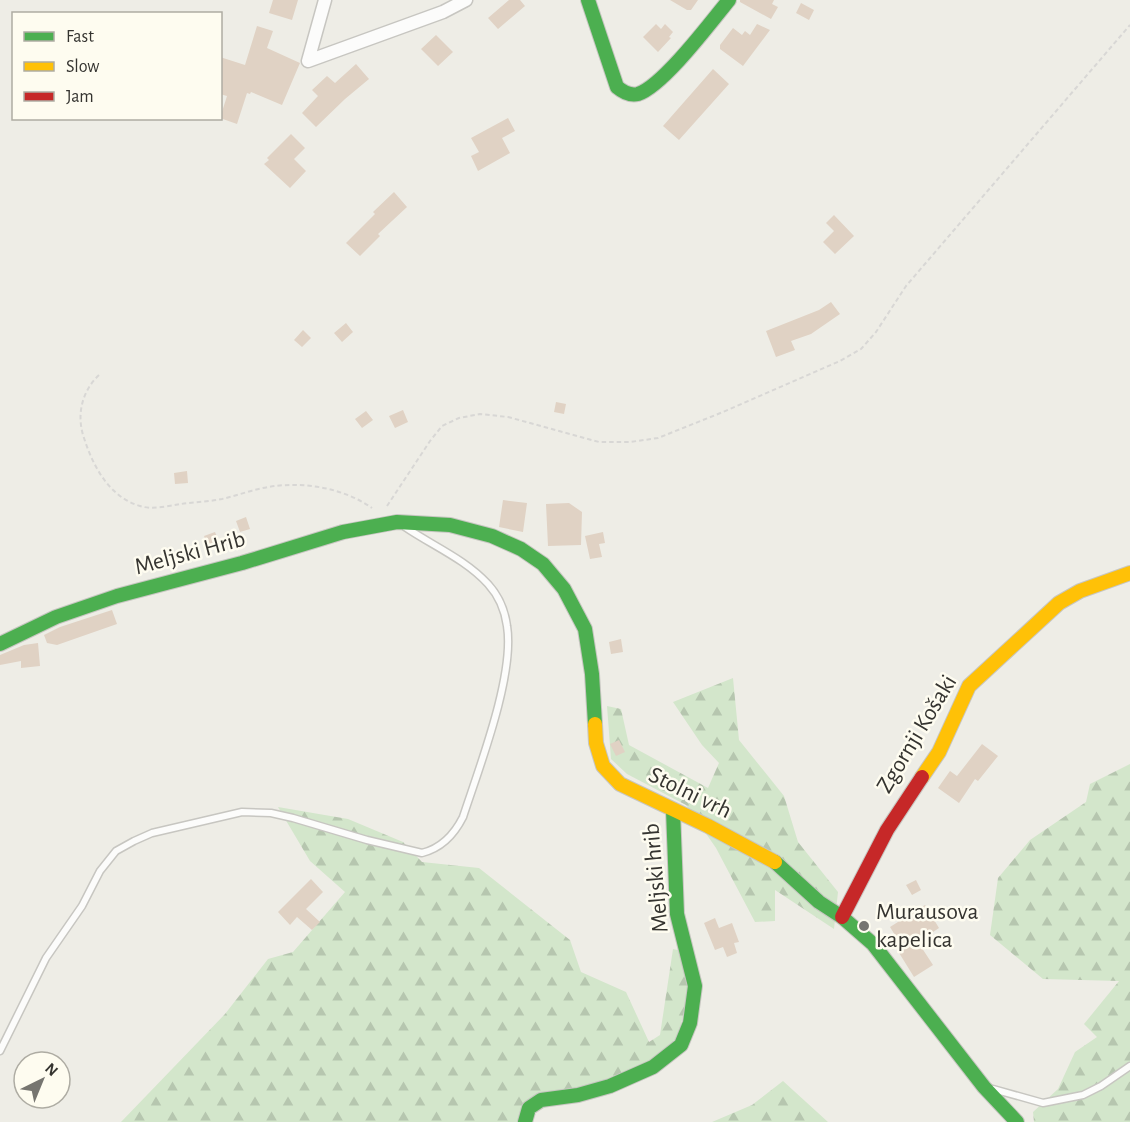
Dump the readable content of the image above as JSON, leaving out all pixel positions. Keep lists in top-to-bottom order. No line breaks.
{"streets":{"street":["Meljski Hrib","Zgornji Košaki","Stolni vrh","Meljski hrib"]},"crossings":[["Meljski Hrib","Stolni vrh"],["Zgornji Košaki","Stolni vrh"],["Stolni vrh","Meljski hrib"]],"places":["Murausova kapelica"],"legend":["Fast","Slow","Jam"],"north":"top right"}
